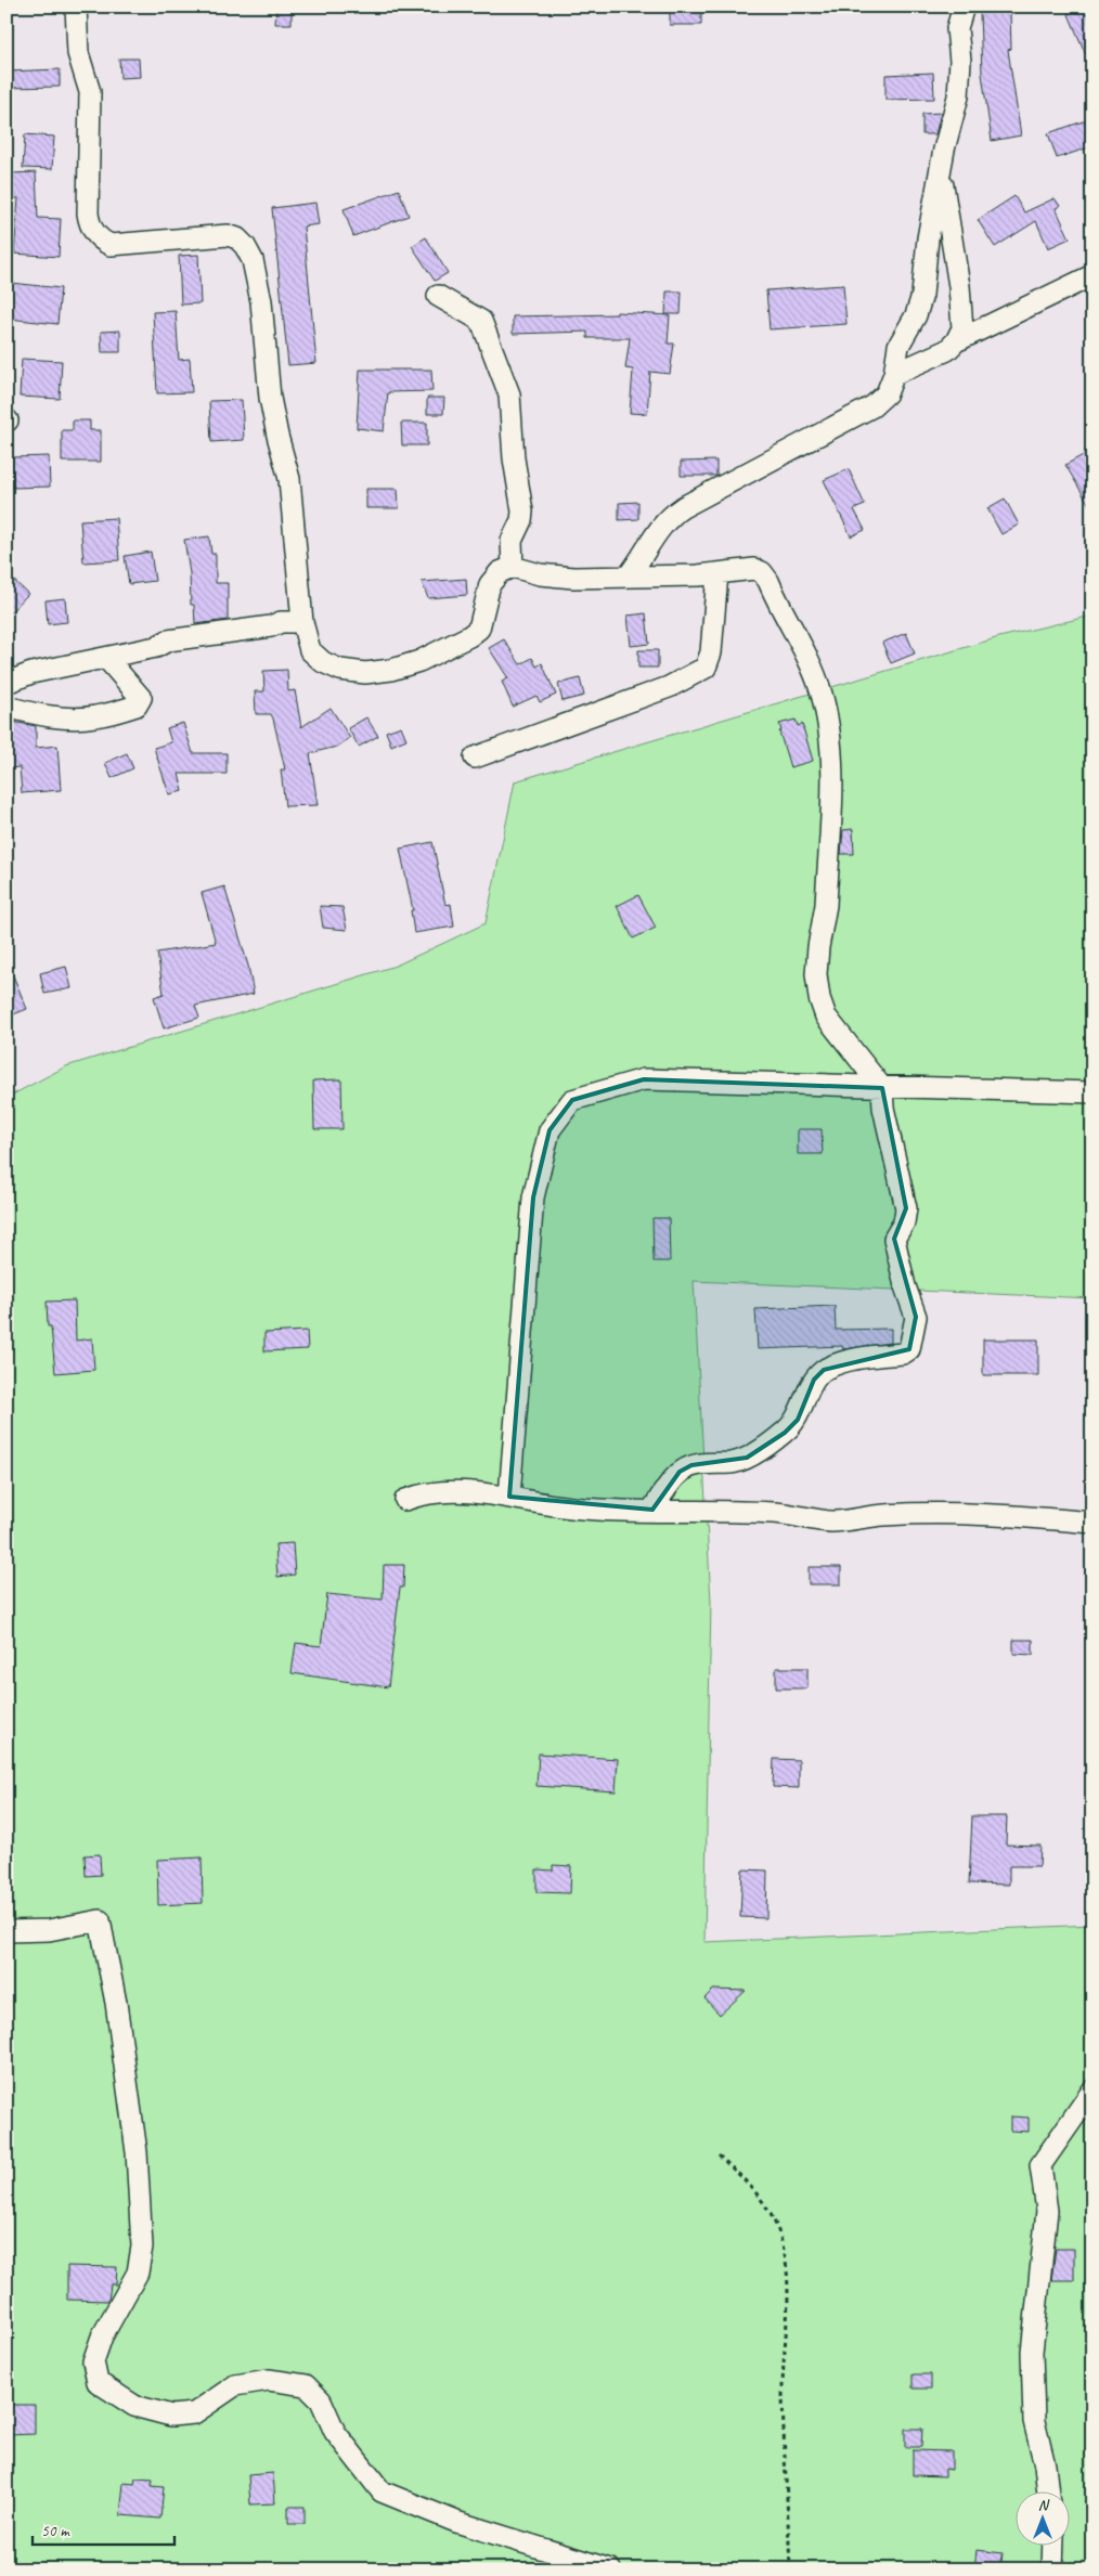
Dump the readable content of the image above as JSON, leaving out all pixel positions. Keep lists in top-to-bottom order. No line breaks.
{"scale_bar":"50 m","north":"top"}
